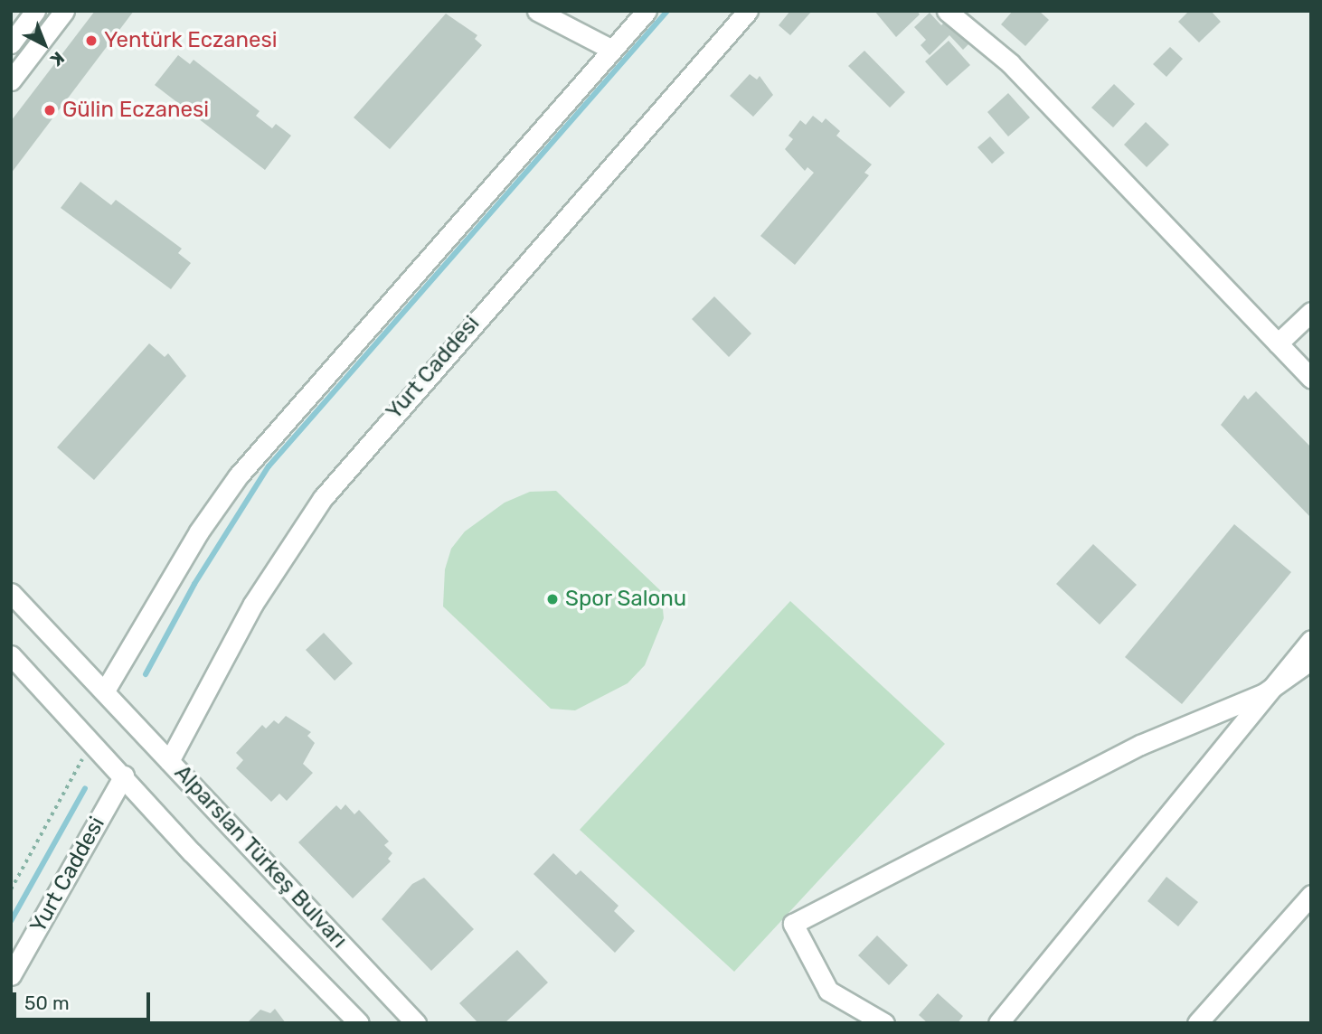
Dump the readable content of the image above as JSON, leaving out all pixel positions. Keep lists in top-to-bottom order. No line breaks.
{"streets":{"street":["Yurt Caddesi","Alparslan Türkeş Bulvarı"]},"crossings":[["Yurt Caddesi","Alparslan Türkeş Bulvarı"]],"places":["Yentürk Eczanesi","Gülin Eczanesi","Spor Salonu"],"scale_bar":"50 m","north":"bottom right"}
